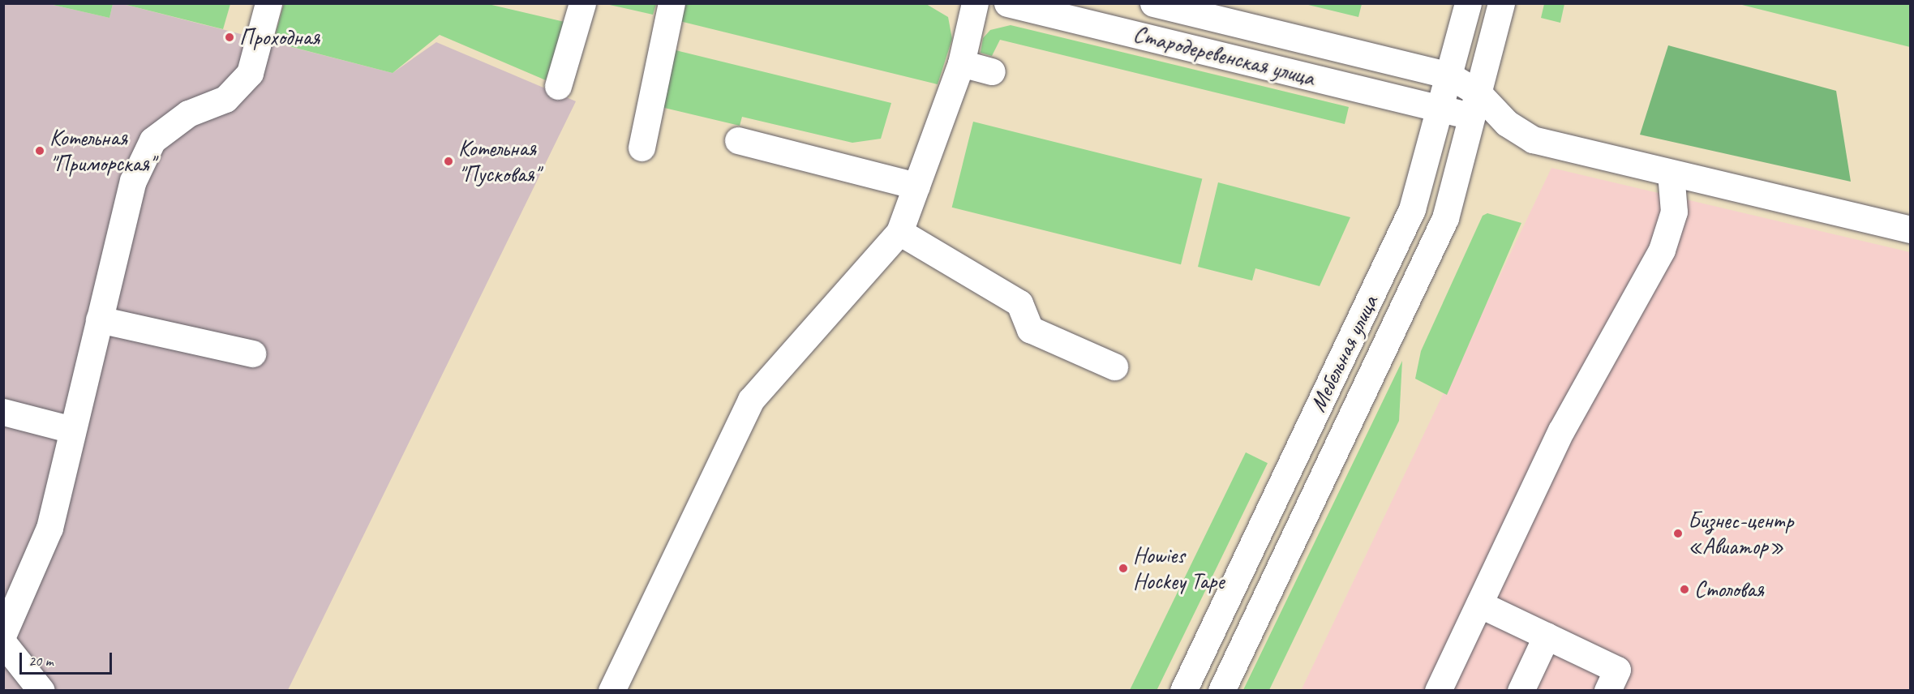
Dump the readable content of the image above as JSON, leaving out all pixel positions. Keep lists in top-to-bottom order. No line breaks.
{"streets":{"street":["Стародеревенская улица","Мебельная улица"]},"crossings":[["Стародеревенская улица","Мебельная улица"]],"places":["Проходная","Котельная \"Приморская\"","Котельная \"Пусковая\"","Бизнес-центр «Авиатор»","Howies Hockey Tape","Столовая"],"scale_bar":"20 m"}
